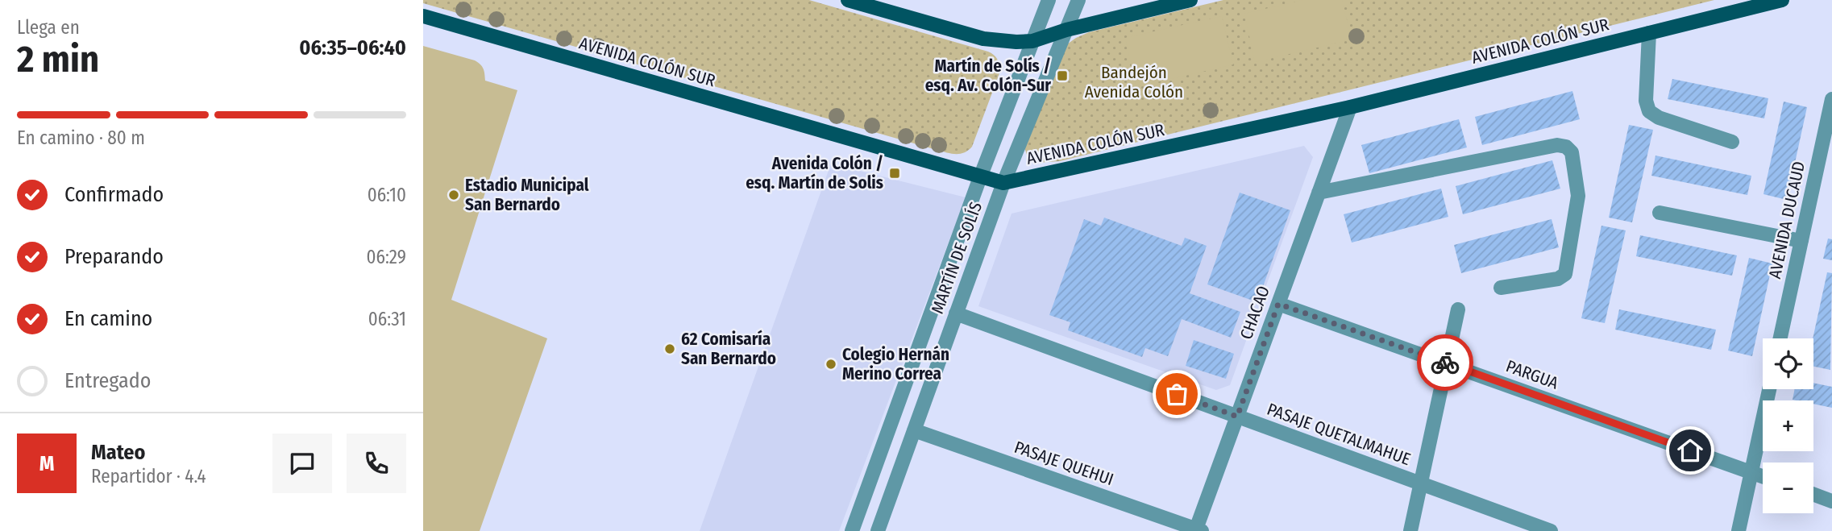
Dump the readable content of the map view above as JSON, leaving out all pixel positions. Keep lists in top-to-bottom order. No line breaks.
{"streets":{"main road":["AVENIDA COLÓN SUR"],"street":["AVENIDA DUCAUD","MARTÍN DE SOLÍS","CHACAO","PARGUA","PASAJE QUETALMAHUE","PASAJE QUEHUI"]},"crossings":[["AVENIDA COLÓN SUR","MARTÍN DE SOLÍS"],["AVENIDA COLÓN SUR","CHACAO"],["MARTÍN DE SOLÍS","PASAJE QUETALMAHUE"],["MARTÍN DE SOLÍS","PASAJE QUEHUI"],["CHACAO","PARGUA"],["CHACAO","PASAJE QUETALMAHUE"],["CHACAO","PASAJE QUEHUI"]],"parks":["Bandejón Avenida Colón"],"places":{"transit":["Martín de Solís / esq. Av. Colón-Sur","Avenida Colón / esq. Martín de Solis"],"other":["Estadio Municipal San Bernardo","62 Comisaría San Bernardo","Colegio Hernán Merino Correa"]},"page":{"heading":["2 min","Llega en","06:35–06:40"],"panel":["Mateo","Repartidor · 4.4"],"bar":"En camino · 80 m","list":[["Confirmado","06:10"],["Preparando","06:29"],["En camino","06:31"],"Entregado"],"map_buttons":["+","−"],"round":"M"}}
